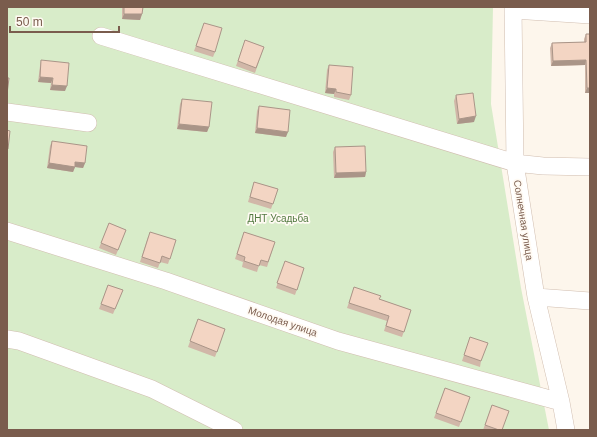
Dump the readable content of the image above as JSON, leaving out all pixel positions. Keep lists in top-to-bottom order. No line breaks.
{"streets":{"street":["Солнечная улица","Молодая улица"]},"crossings":[["Солнечная улица","Молодая улица"]],"parks":["ДНТ Усадьба"],"scale_bar":"50 m"}
